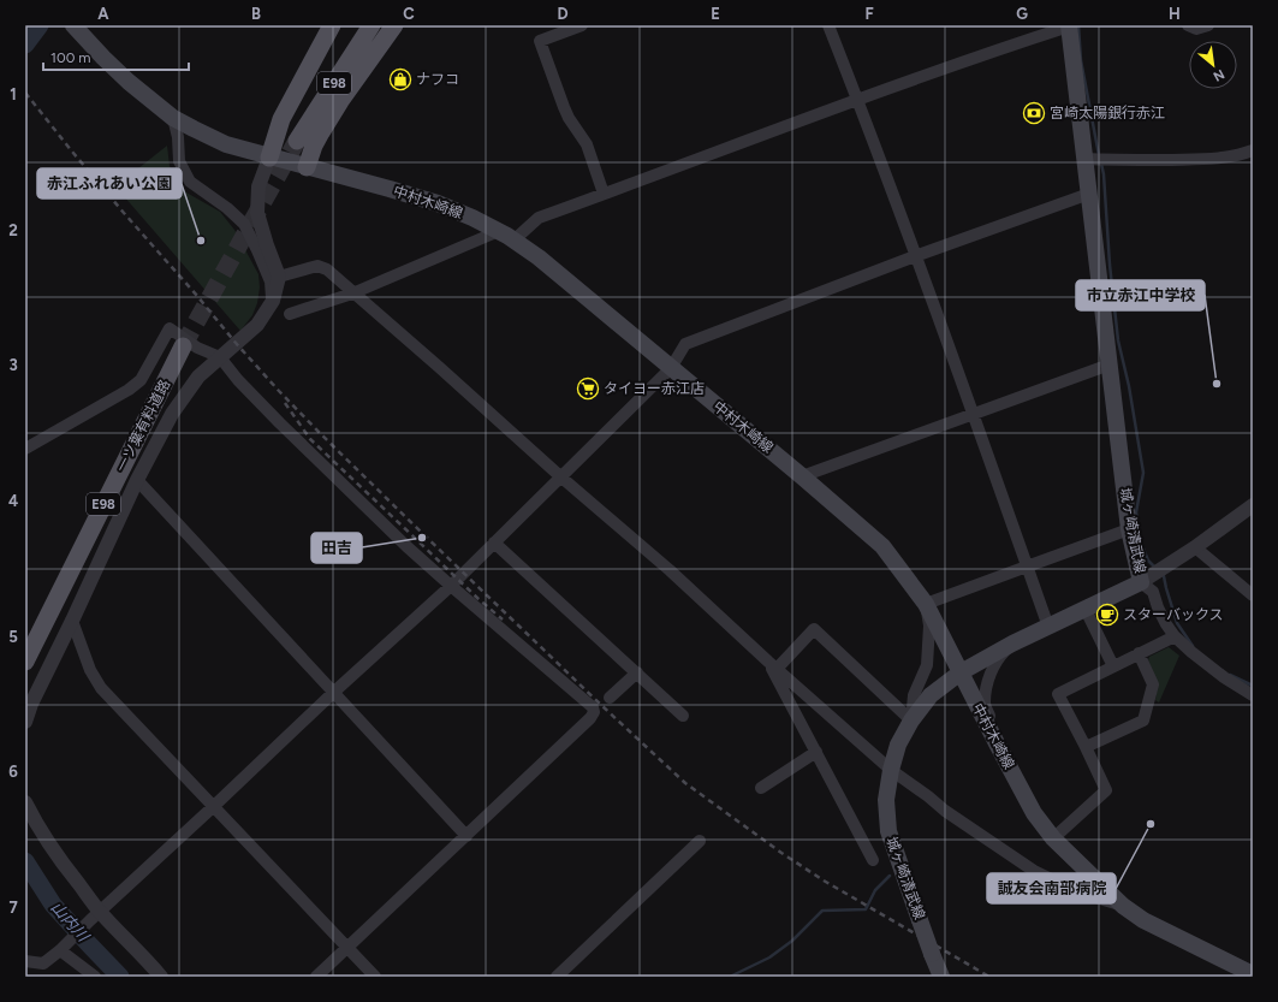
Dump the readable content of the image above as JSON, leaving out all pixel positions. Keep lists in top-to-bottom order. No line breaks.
{"streets":{"main road":["E98","中村木崎線","一ツ葉有料道路","城ヶ崎清武線"]},"crossings":[["中村木崎線","城ヶ崎清武線"]],"water":["山内川"],"places":{"shop":["ナフコ"],"bank":["宮崎太陽銀行赤江"],"other":["赤江ふれあい公園","市立赤江中学校","田吉","誠友会南部病院"],"supermarket":["タイヨー赤江店"],"cafe":["スターバックス"]},"scale_bar":"100 m","north":"bottom right","grid":{"columns":["A","B","C","D","E","F","G","H"],"rows":["1","2","3","4","5","6","7"]}}
